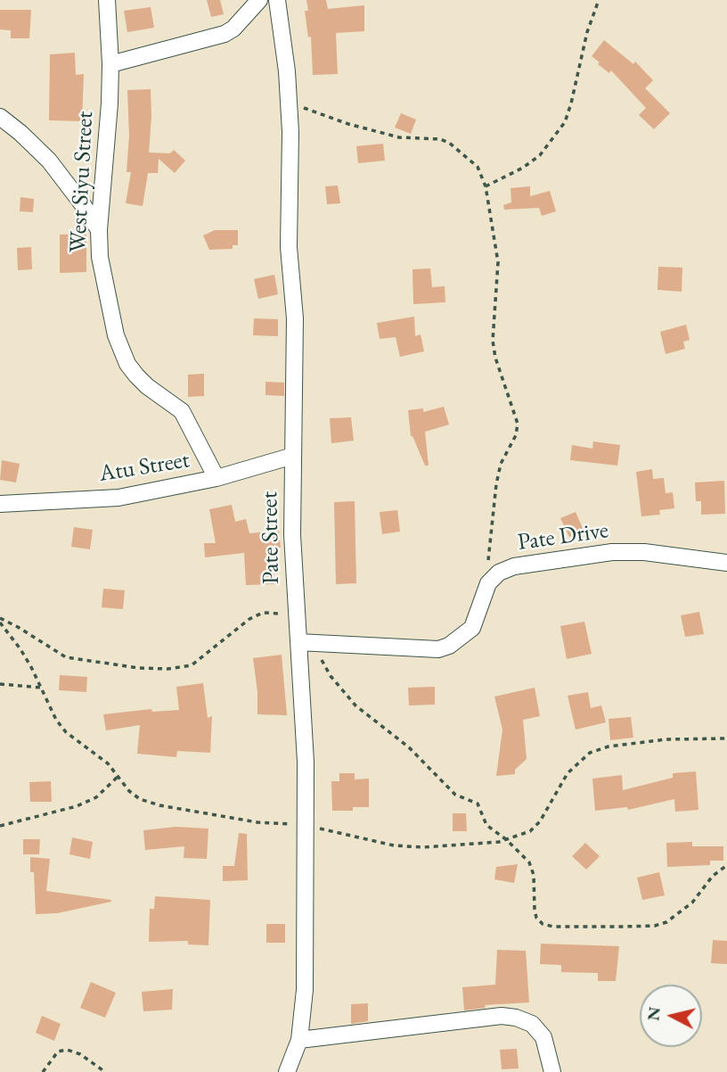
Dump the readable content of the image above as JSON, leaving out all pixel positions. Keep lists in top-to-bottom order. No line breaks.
{"streets":{"street":["West Siyu Street","Atu Street","Pate Drive","Pate Street"]},"crossings":[["West Siyu Street","Atu Street"],["Atu Street","Pate Street"]],"north":"left"}
